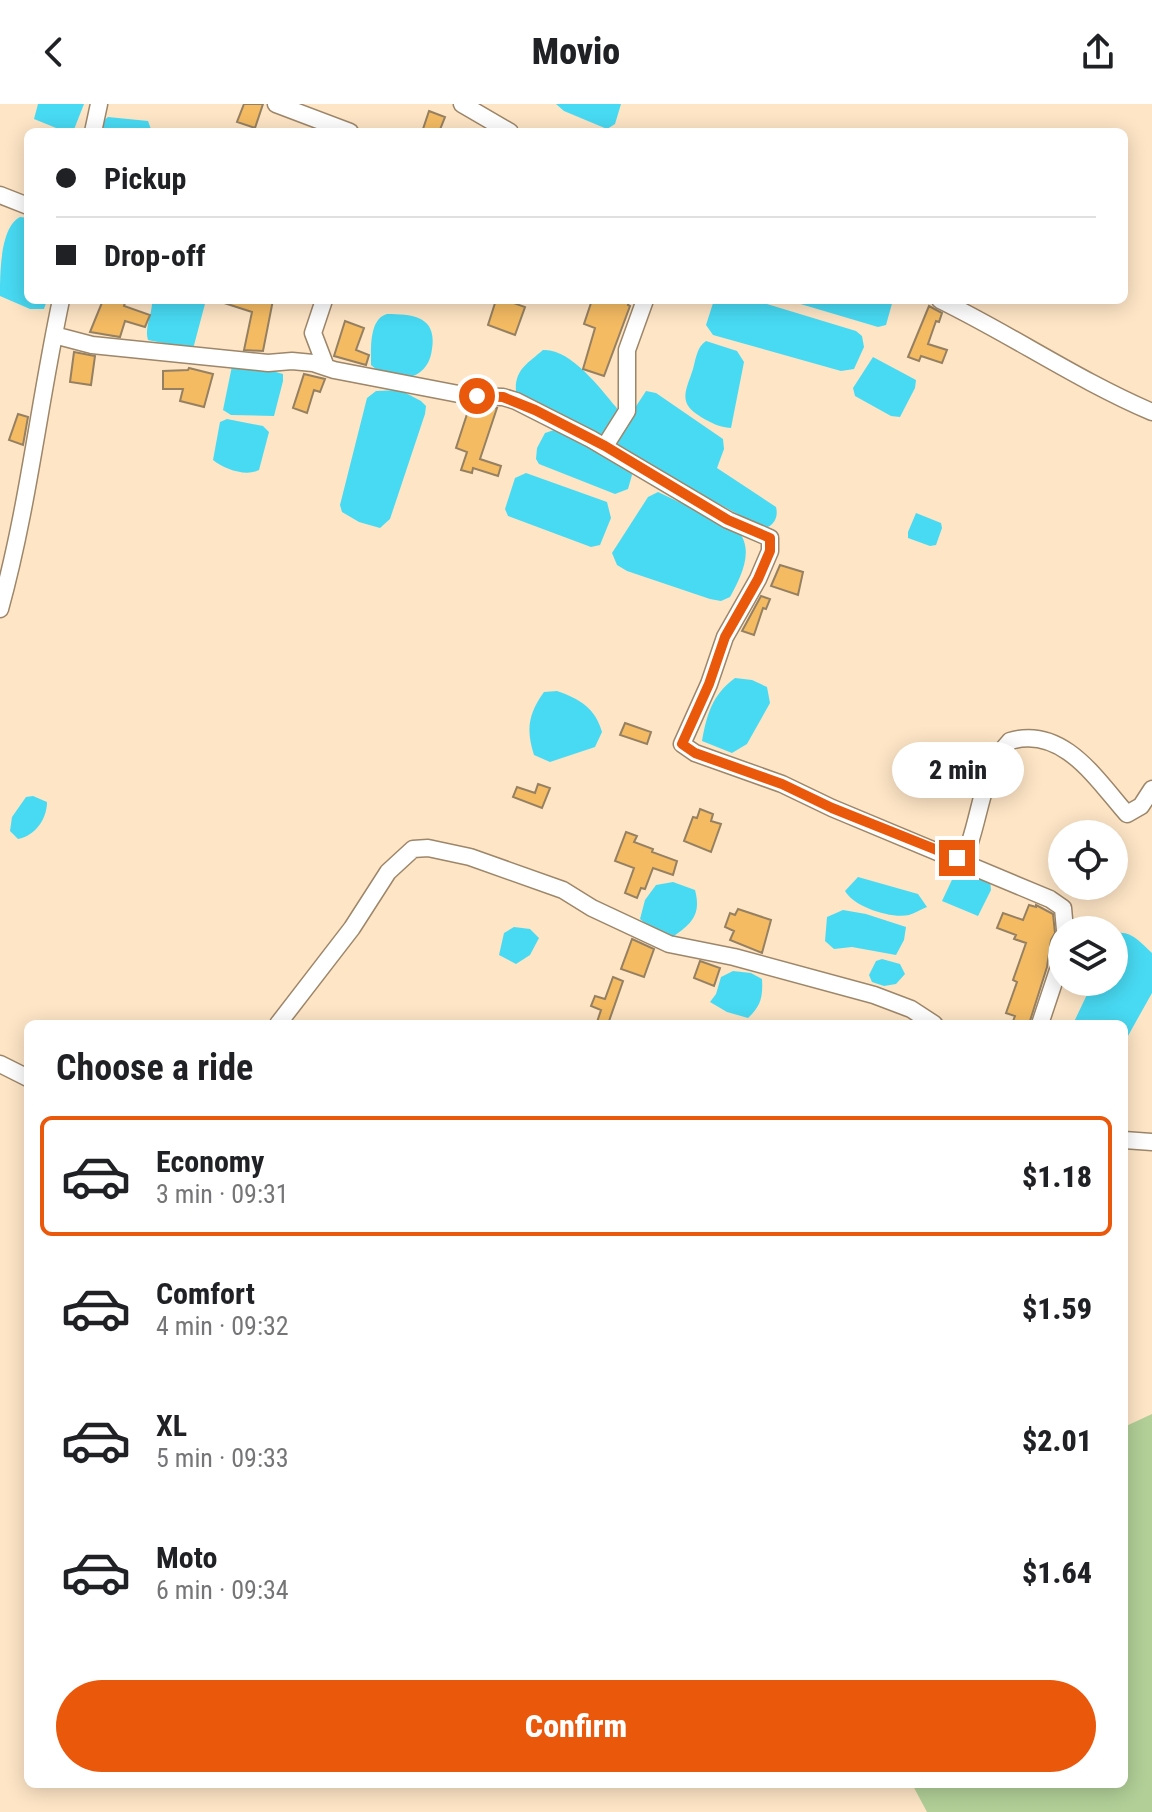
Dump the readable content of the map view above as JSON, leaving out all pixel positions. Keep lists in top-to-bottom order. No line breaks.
{"page":{"header":"Movio","banner":["Pickup","Drop-off"],"bubble":"2 min","heading":"Choose a ride","list":[{"name":"Economy","note":"3 min · 09:31","value":"$1.18"},{"name":"Comfort","note":"4 min · 09:32","value":"$1.59"},{"name":"XL","note":"5 min · 09:33","value":"$2.01"},{"name":"Moto","note":"6 min · 09:34","value":"$1.64"}],"buttons":"Confirm"}}
